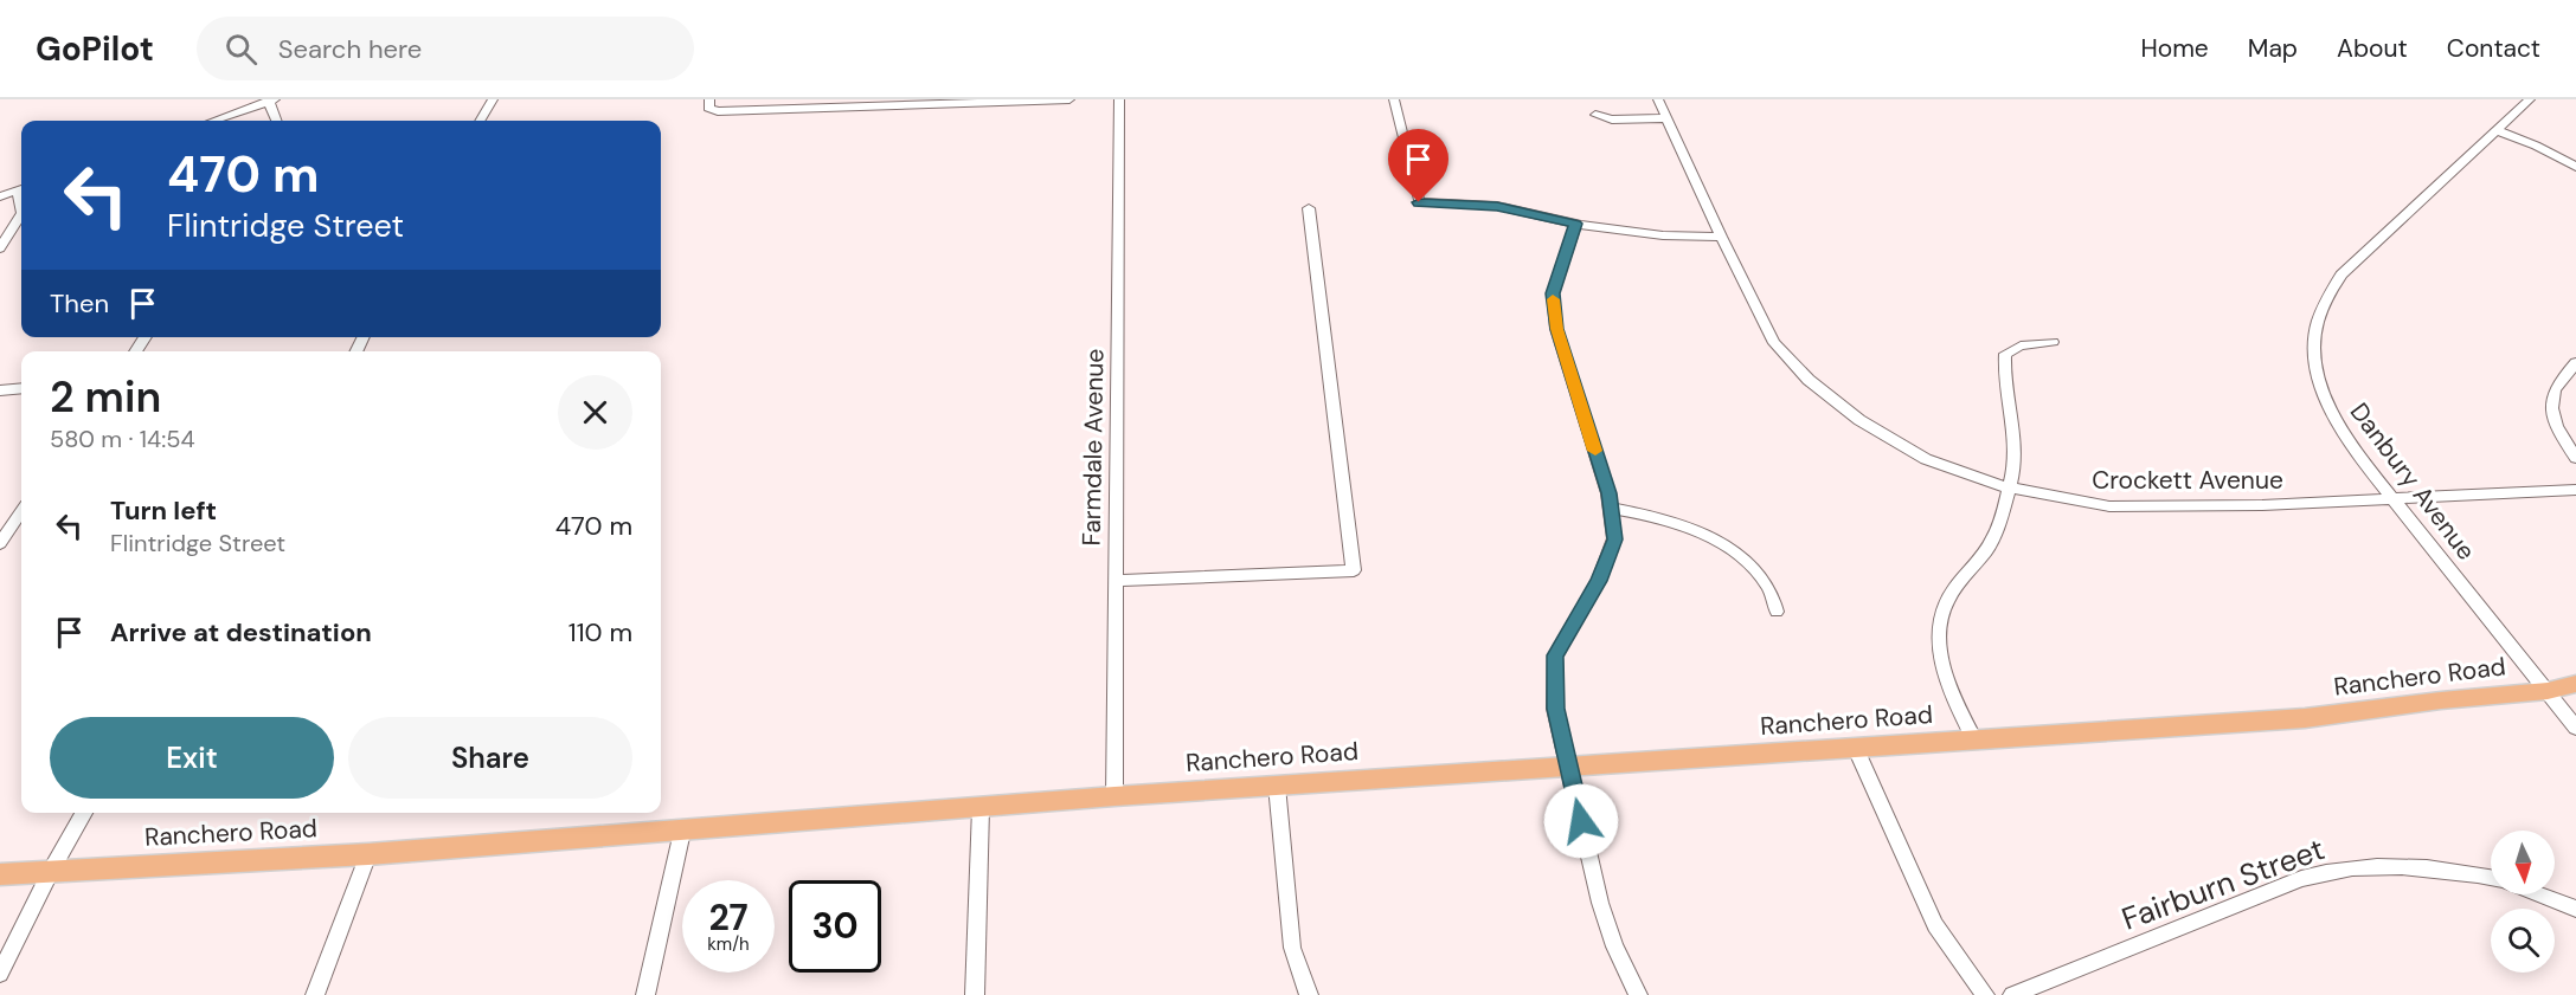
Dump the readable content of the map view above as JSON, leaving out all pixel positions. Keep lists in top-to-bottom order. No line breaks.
{"streets":{"main road":["Ranchero Road"],"street":["Farmdale Avenue","Crockett Avenue","Danbury Avenue","Fairburn Street"]},"crossings":[["Farmdale Avenue","Ranchero Road"],["Crockett Avenue","Danbury Avenue"],["Danbury Avenue","Ranchero Road"]],"north":"bottom","page":{"header":"GoPilot","search":"Search here","nav":["Home","Map","About","Contact"],"turn":["470 m","Flintridge Street"],"then":"Then","heading":["2 min","580 m · 14:54"],"list":[{"name":"Turn left","note":"Flintridge Street","value":"470 m"},{"name":"Arrive at destination","value":"110 m"}],"buttons":["Exit","Share"],"speed":"27 km/h","limit":"30"}}
